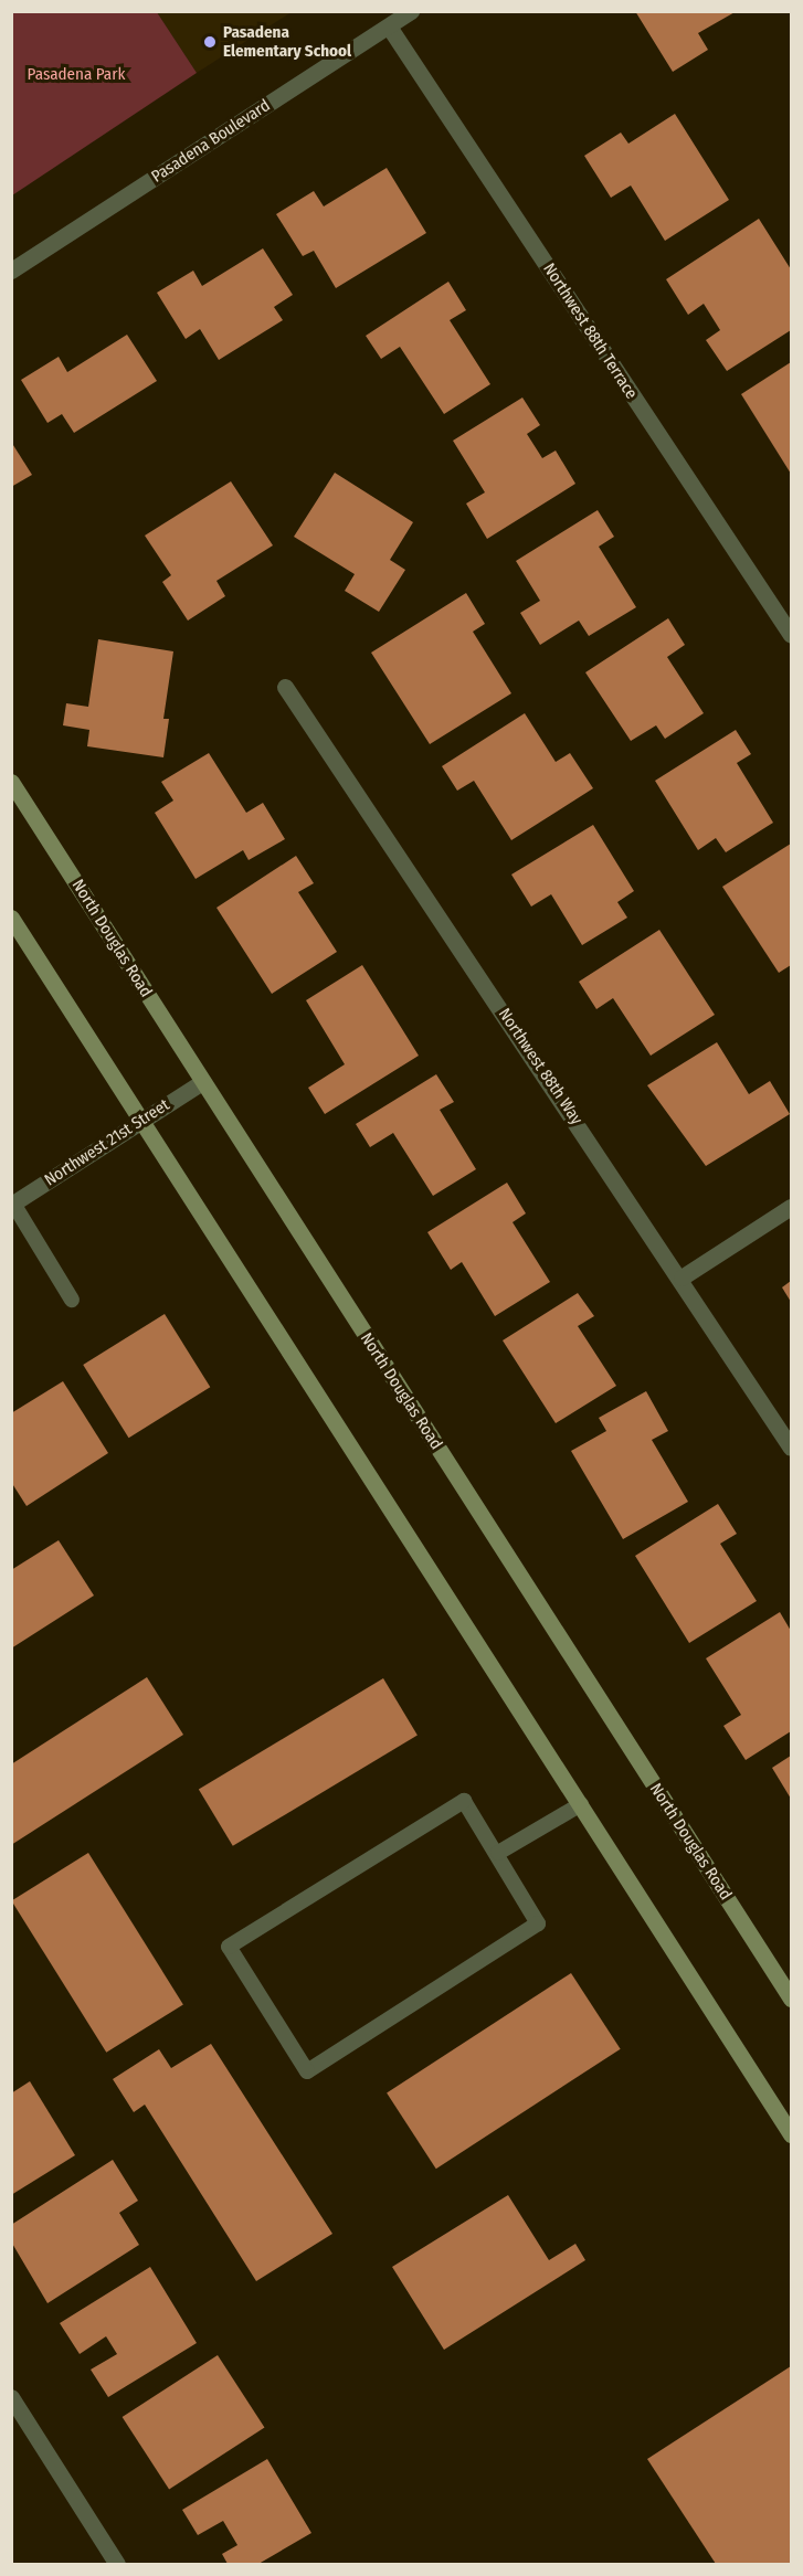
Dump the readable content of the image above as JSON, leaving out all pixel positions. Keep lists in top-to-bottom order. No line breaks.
{"streets":{"main road":["North Douglas Road"],"street":["Pasadena Boulevard","Northwest 88th Terrace","Northwest 88th Way","Northwest 21st Street"]},"crossings":[["Pasadena Boulevard","Northwest 88th Terrace"],["North Douglas Road","Northwest 21st Street"]],"parks":["Pasadena Park"],"places":["Pasadena Elementary School"]}
